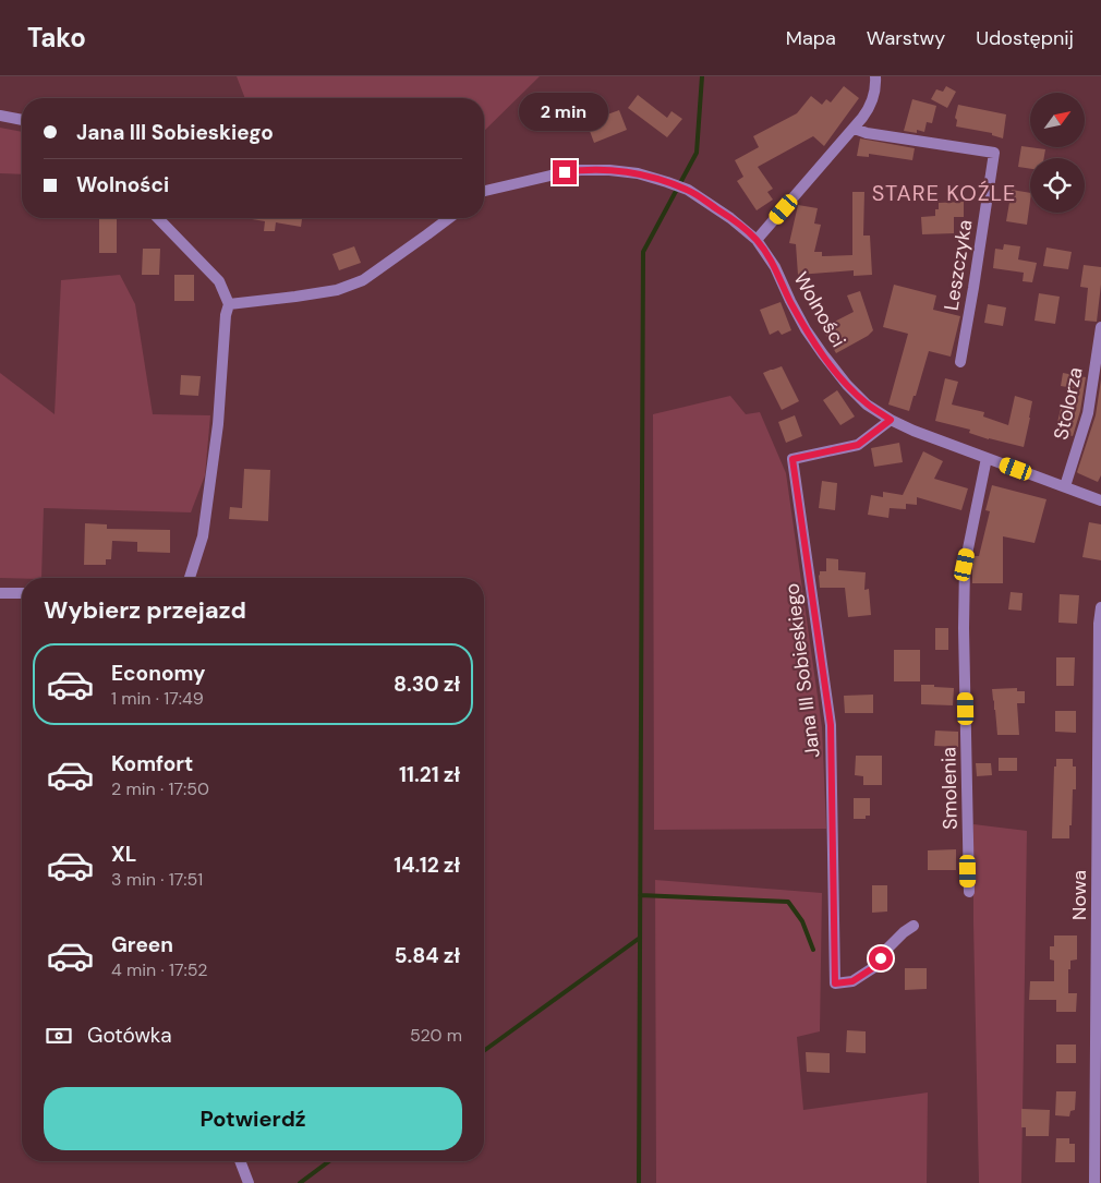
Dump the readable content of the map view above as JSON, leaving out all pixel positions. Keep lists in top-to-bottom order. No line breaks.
{"streets":{"street":["Leszczyka","Wolności","Stolorza","Jana III Sobieskiego","Smolenia","Nowa"]},"crossings":[["Wolności","Stolorza"],["Wolności","Jana III Sobieskiego"],["Wolności","Smolenia"]],"districts":["STARE KOŹLE"],"north":"top right","page":{"header":"Tako","nav":["Mapa","Warstwy","Udostępnij"],"bubble":"2 min","banner":["Jana III Sobieskiego","Wolności"],"heading":"Wybierz przejazd","list":[{"name":"Economy","note":"1 min · 17:49","value":"8.30 zł"},{"name":"Komfort","note":"2 min · 17:50","value":"11.21 zł"},{"name":"XL","note":"3 min · 17:51","value":"14.12 zł"},{"name":"Green","note":"4 min · 17:52","value":"5.84 zł"}],"pay":["Gotówka","520 m"],"buttons":"Potwierdź"}}
